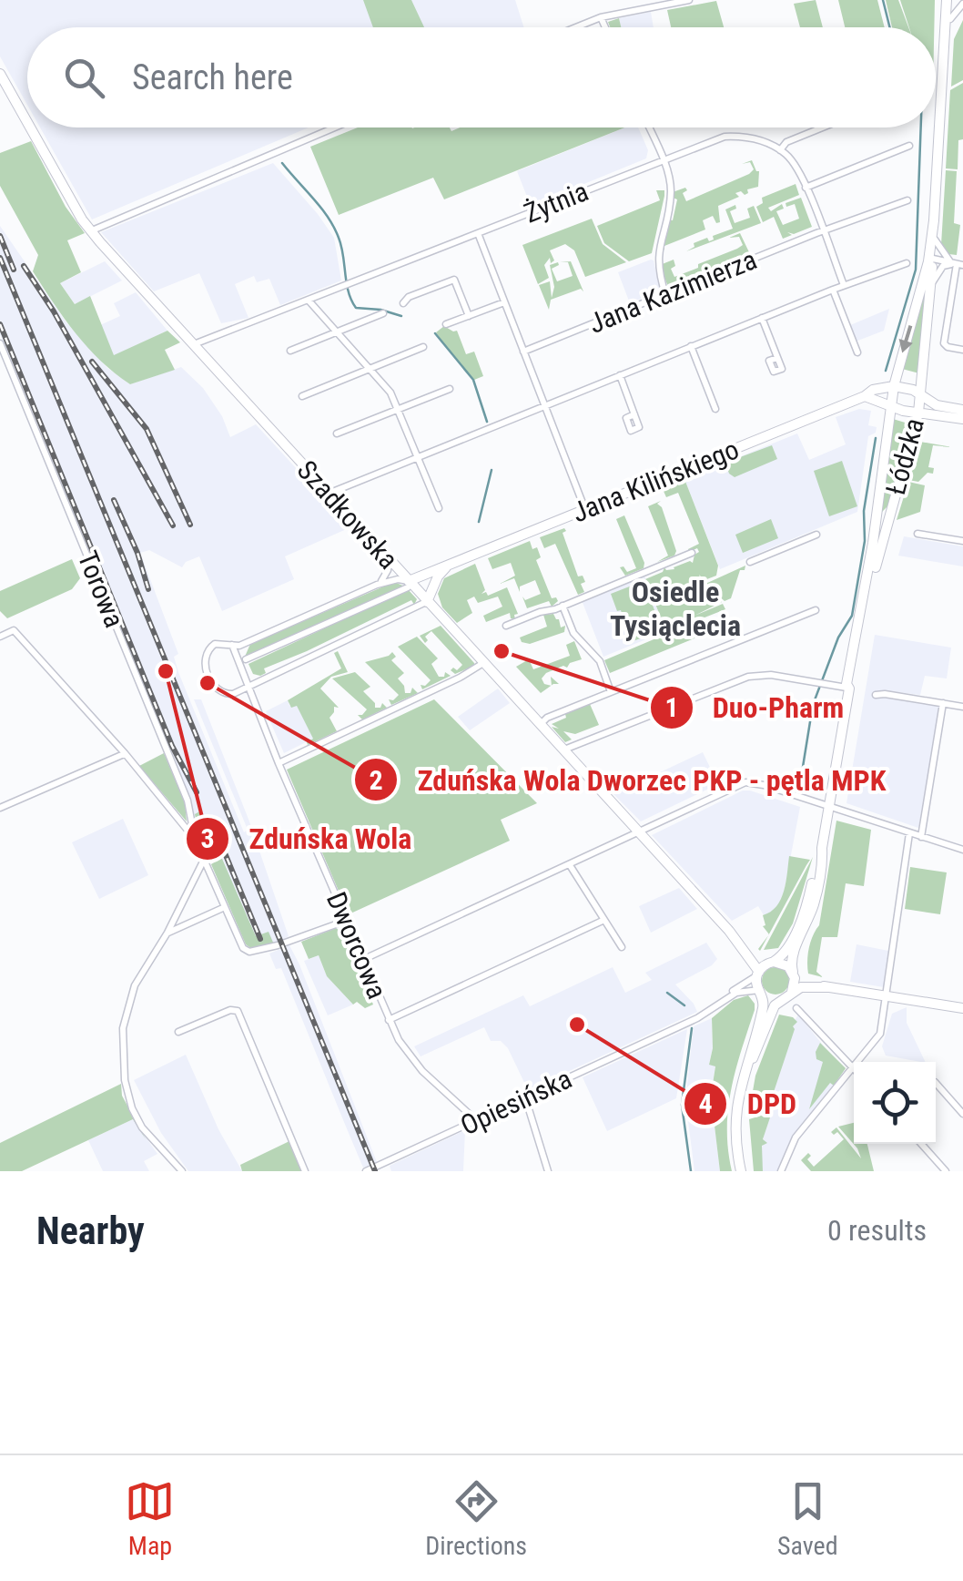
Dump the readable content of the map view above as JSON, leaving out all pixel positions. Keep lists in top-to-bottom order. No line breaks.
{"streets":{"street":["Żytnia","Jana Kazimierza","Łódzka","Jana Kilińskiego","Szadkowska","Torowa","Dworcowa","Opiesińska"]},"crossings":[["Żytnia","Szadkowska"],["Łódzka","Jana Kilińskiego"],["Łódzka","Szadkowska"],["Łódzka","Opiesińska"],["Jana Kilińskiego","Szadkowska"],["Szadkowska","Opiesińska"],["Dworcowa","Opiesińska"]],"districts":["Osiedle Tysiąclecia"],"places":["Duo-Pharm","Zduńska Wola","Zduńska Wola Dworzec PKP - pętla MPK","DPD"],"page":{"search":"Search here","heading":["Nearby","0 results"],"nav":["Map","Directions","Saved"]}}
